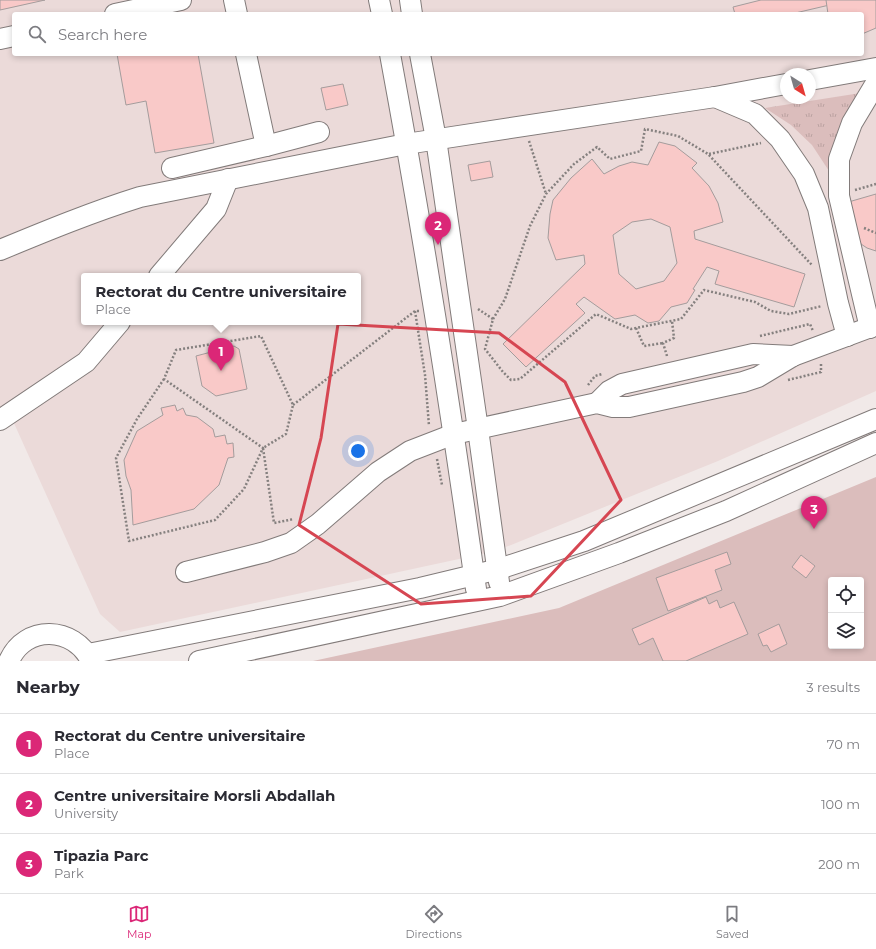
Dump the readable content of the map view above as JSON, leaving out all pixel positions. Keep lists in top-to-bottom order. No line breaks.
{"north":"bottom right","page":{"search":"Search here","pins":["2","1","3"],"popup":["Rectorat du Centre universitaire","Place"],"heading":["Nearby","3 results"],"list":[{"mark":"1","name":"Rectorat du Centre universitaire","note":"Place","value":"70 m"},{"mark":"2","name":"Centre universitaire Morsli Abdallah","note":"University","value":"100 m"},{"mark":"3","name":"Tipazia Parc","note":"Park","value":"200 m"}],"nav":["Map","Directions","Saved"]}}
